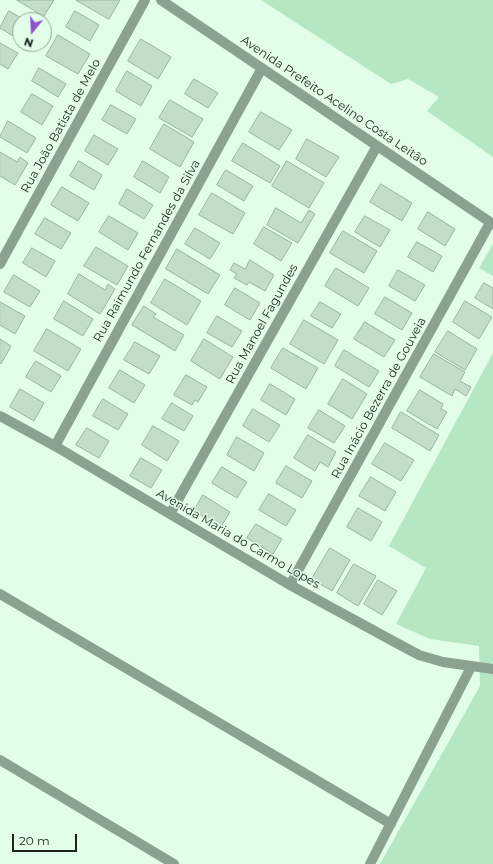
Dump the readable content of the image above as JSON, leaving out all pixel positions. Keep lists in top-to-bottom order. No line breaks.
{"streets":{"street":["Avenida Prefeito Acelino Costa Leitão","Rua João Batista de Melo","Rua Raimundo Fernandes da Silva","Rua Manoel Fagundes","Rua Inácio Bezerra de Gouveia","Avenida Maria do Carmo Lopes"]},"crossings":[["Avenida Prefeito Acelino Costa Leitão","Rua Raimundo Fernandes da Silva"],["Avenida Prefeito Acelino Costa Leitão","Rua Manoel Fagundes"],["Avenida Prefeito Acelino Costa Leitão","Rua Inácio Bezerra de Gouveia"],["Rua Raimundo Fernandes da Silva","Avenida Maria do Carmo Lopes"],["Rua Manoel Fagundes","Avenida Maria do Carmo Lopes"],["Rua Inácio Bezerra de Gouveia","Avenida Maria do Carmo Lopes"]],"scale_bar":"20 m","north":"bottom"}
